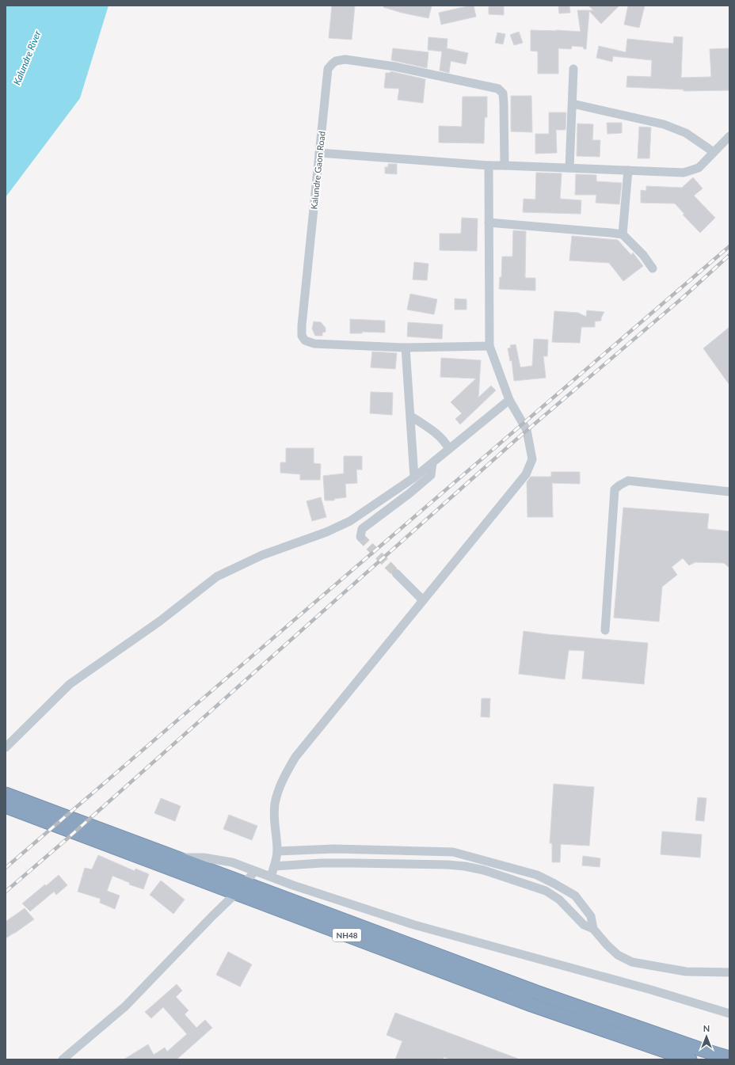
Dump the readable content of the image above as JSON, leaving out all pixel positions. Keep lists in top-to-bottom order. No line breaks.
{"streets":{"highway":["NH48"],"street":["Kalundre Gaon Road"]},"water":["Kalundre River"],"north":"top"}
